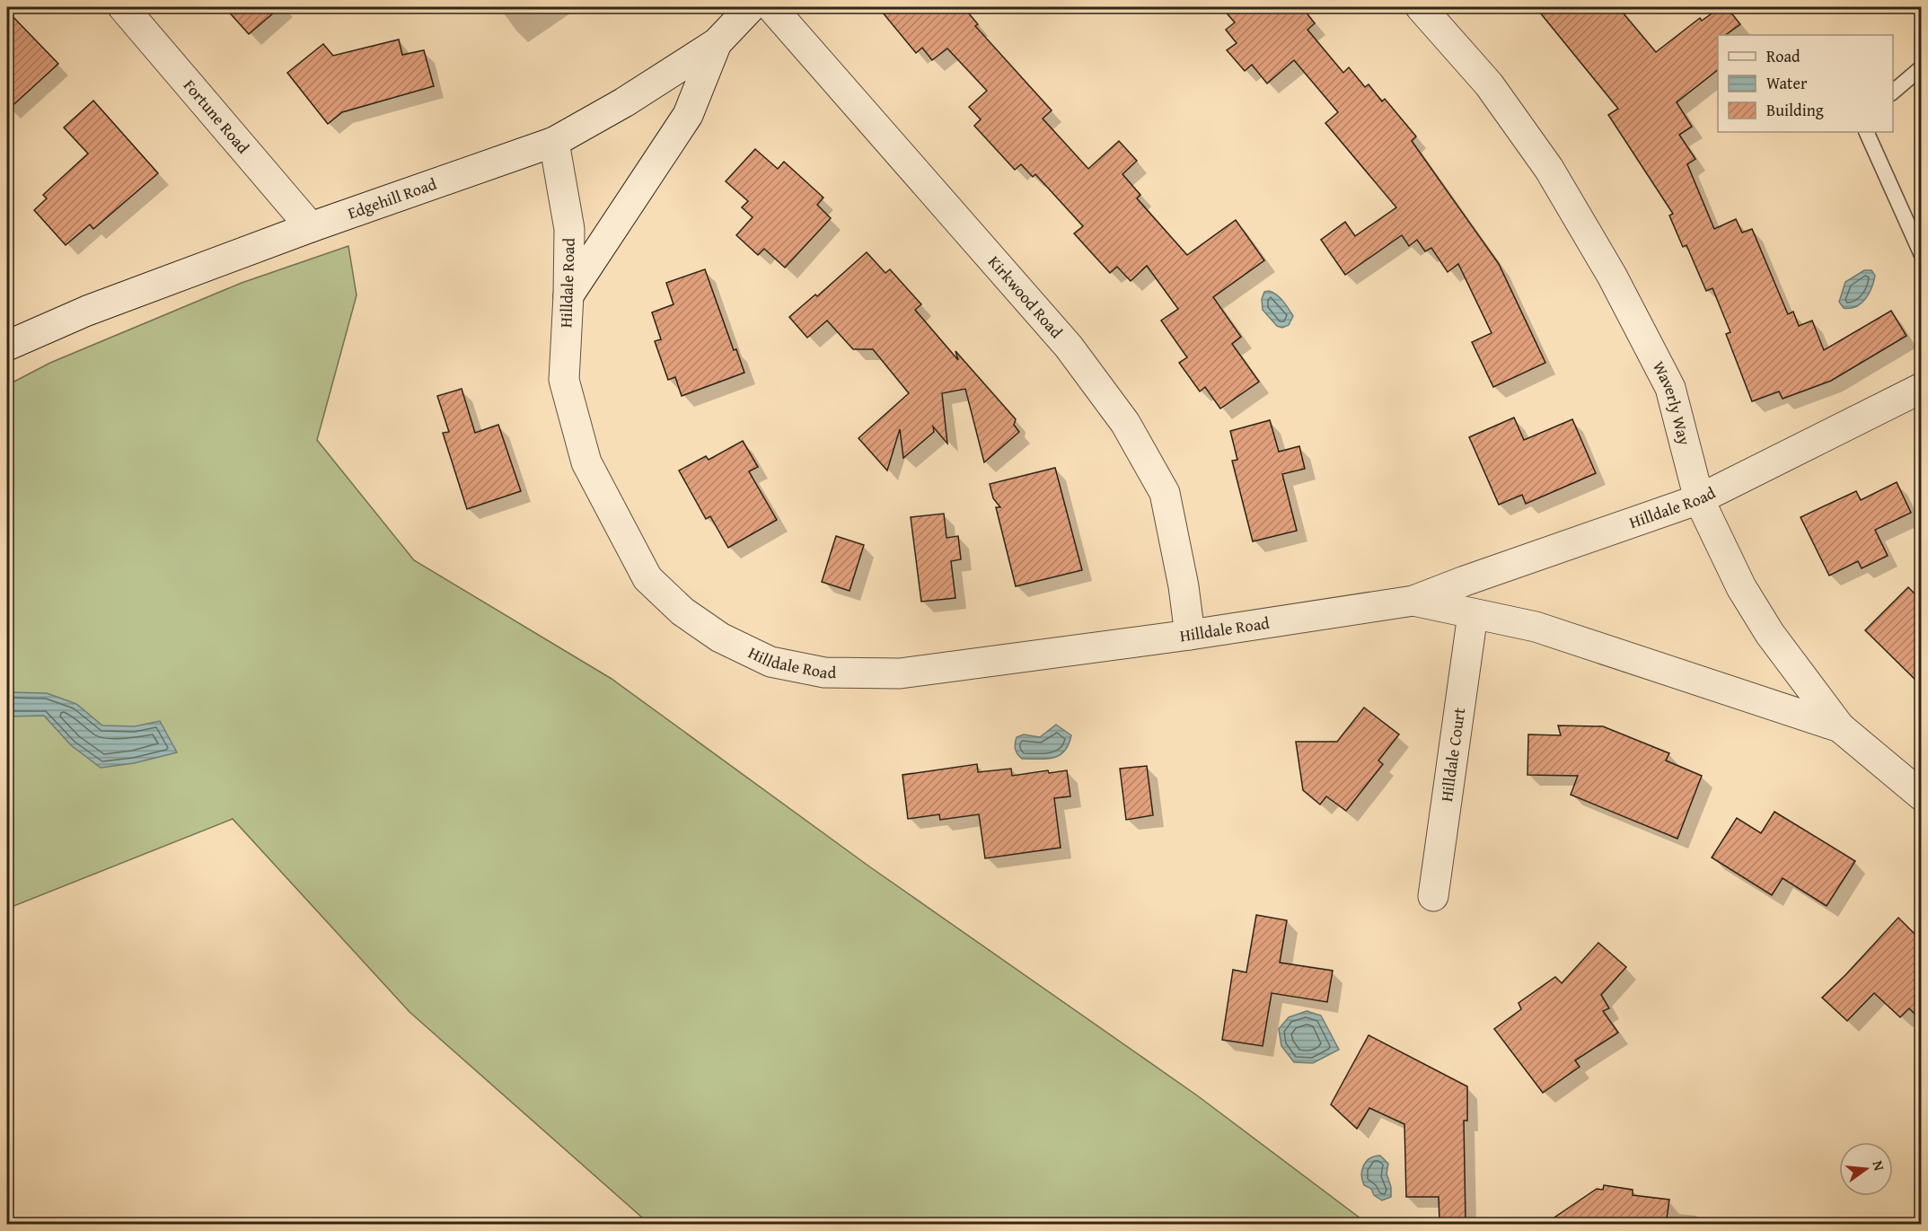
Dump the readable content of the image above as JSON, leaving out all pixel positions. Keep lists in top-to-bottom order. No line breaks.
{"streets":{"street":["Fortune Road","Edgehill Road","Hilldale Road","Kirkwood Road","Waverly Way","Hilldale Court"]},"crossings":[["Fortune Road","Edgehill Road"],["Edgehill Road","Hilldale Road"],["Hilldale Road","Kirkwood Road"],["Hilldale Road","Waverly Way"],["Hilldale Road","Hilldale Court"]],"legend":["Road","Water","Building"],"north":"right"}
